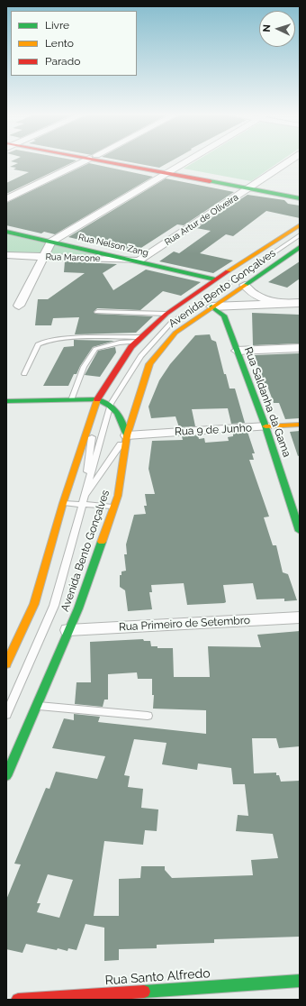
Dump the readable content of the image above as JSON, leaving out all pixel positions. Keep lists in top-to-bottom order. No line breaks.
{"streets":{"main road":["Rua Nelson Zang","Avenida Bento Gonçalves","Rua Saldanha da Gama","Rua 9 de Junho","Rua Santo Alfredo"],"street":["Rua Artur de Oliveira","Rua Marcone","Rua Primeiro de Setembro"]},"crossings":[["Rua Artur de Oliveira","Rua Nelson Zang"],["Rua Artur de Oliveira","Rua Marcone"],["Rua Nelson Zang","Rua Marcone"],["Rua Nelson Zang","Avenida Bento Gonçalves"],["Avenida Bento Gonçalves","Rua Saldanha da Gama"],["Avenida Bento Gonçalves","Rua 9 de Junho"],["Avenida Bento Gonçalves","Rua Primeiro de Setembro"],["Rua Saldanha da Gama","Rua 9 de Junho"]],"legend":["Livre","Lento","Parado"],"north":"left"}
